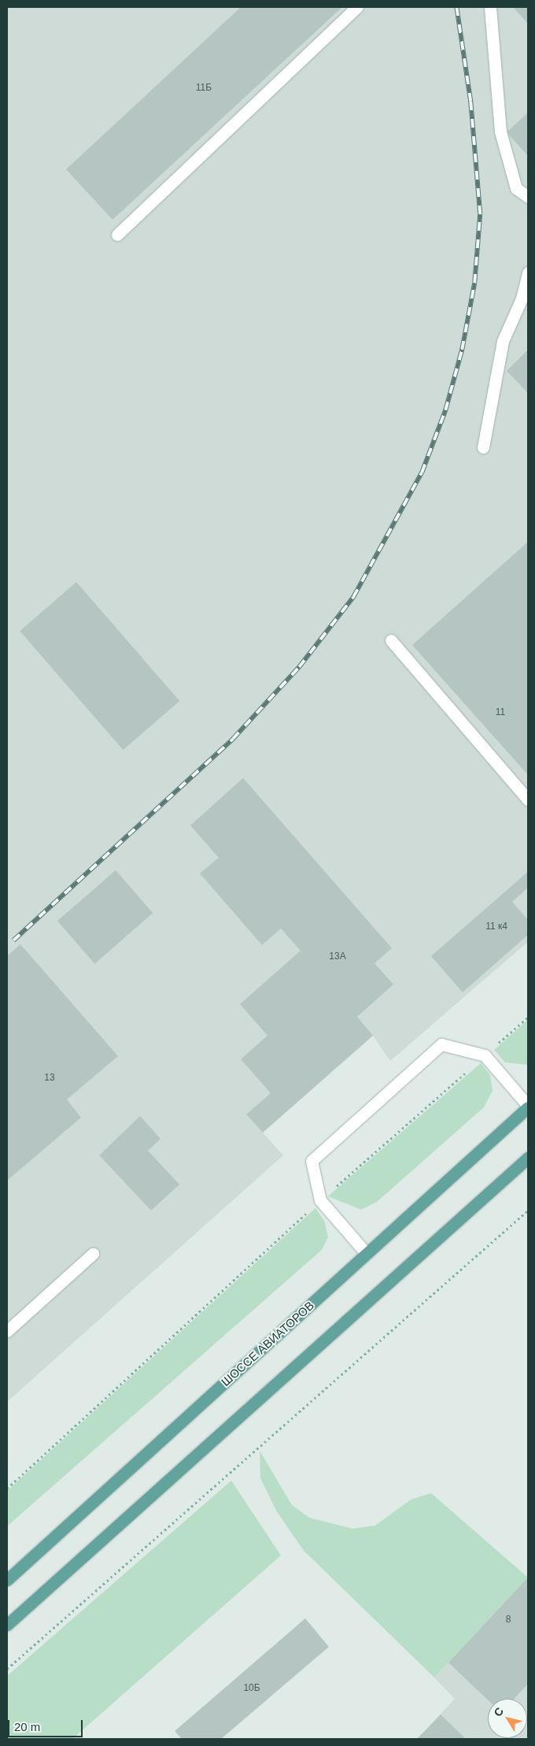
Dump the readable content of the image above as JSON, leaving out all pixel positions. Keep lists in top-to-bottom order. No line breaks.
{"streets":{"main road":["ШОССЕ АВИАТОРОВ"]},"house_numbers":["11Б","11","11 к4","13А","13","8","10Б"],"scale_bar":"20 m","north":"top left"}
